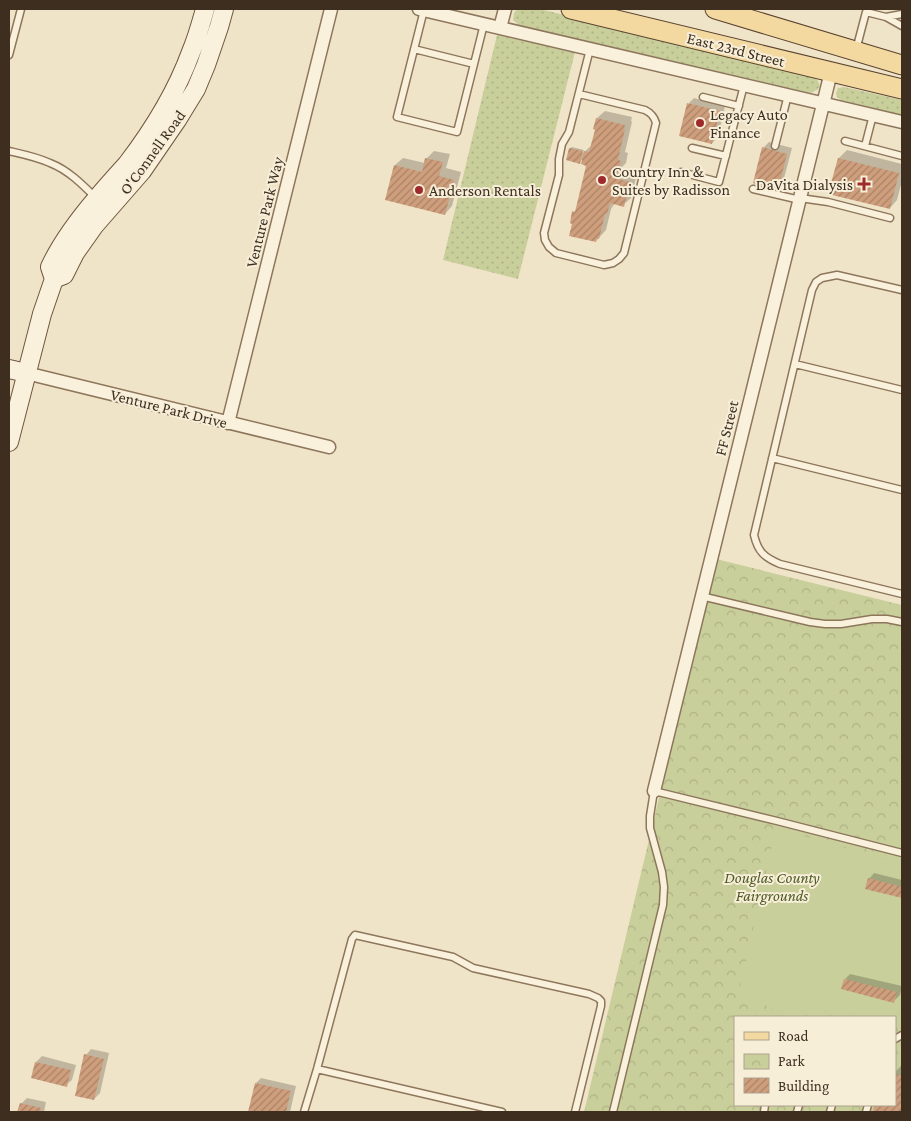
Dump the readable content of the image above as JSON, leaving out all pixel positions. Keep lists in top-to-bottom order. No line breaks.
{"streets":{"main road":["East 23rd Street"],"street":["O'Connell Road","Venture Park Way","Venture Park Drive","FF Street"]},"crossings":[["East 23rd Street","FF Street"],["O'Connell Road","Venture Park Drive"],["Venture Park Way","Venture Park Drive"]],"parks":["Douglas County Fairgrounds"],"places":{"other":["Legacy Auto Finance","Country Inn & Suites by Radisson","Anderson Rentals"],"health":["DaVita Dialysis"]},"legend":["Road","Park","Building"]}
